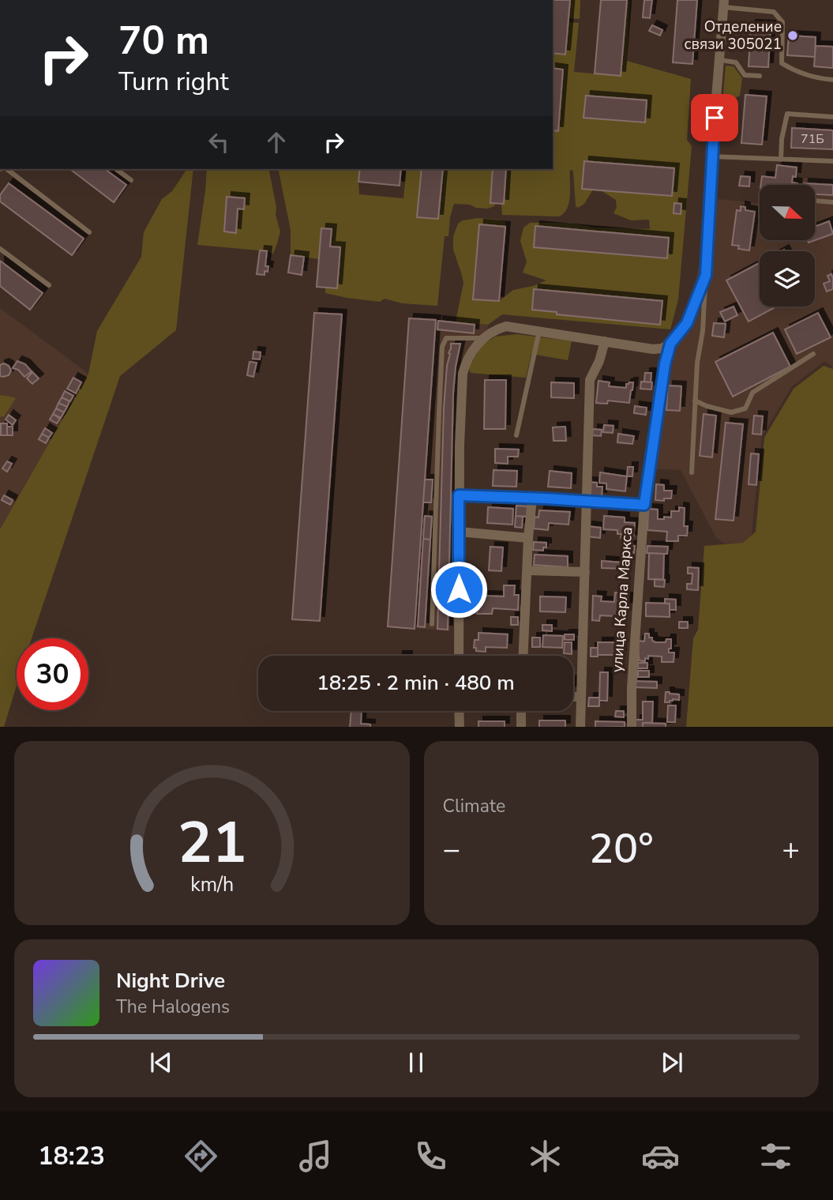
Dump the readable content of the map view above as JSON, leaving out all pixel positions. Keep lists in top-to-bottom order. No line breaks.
{"streets":{"street":["улица Карла Маркса"]},"places":["Отделение связи 305021"],"house_numbers":["71Б"],"north":"right","page":{"turn":["70 m","Turn right"],"limit":"30","trip":"18:25 · 2 min · 480 m","tile":"Climate","heat":["−","20°","+"],"song":["Night Drive","The Halogens"],"tabs":"18:23","gauge":["21","km/h"]}}
